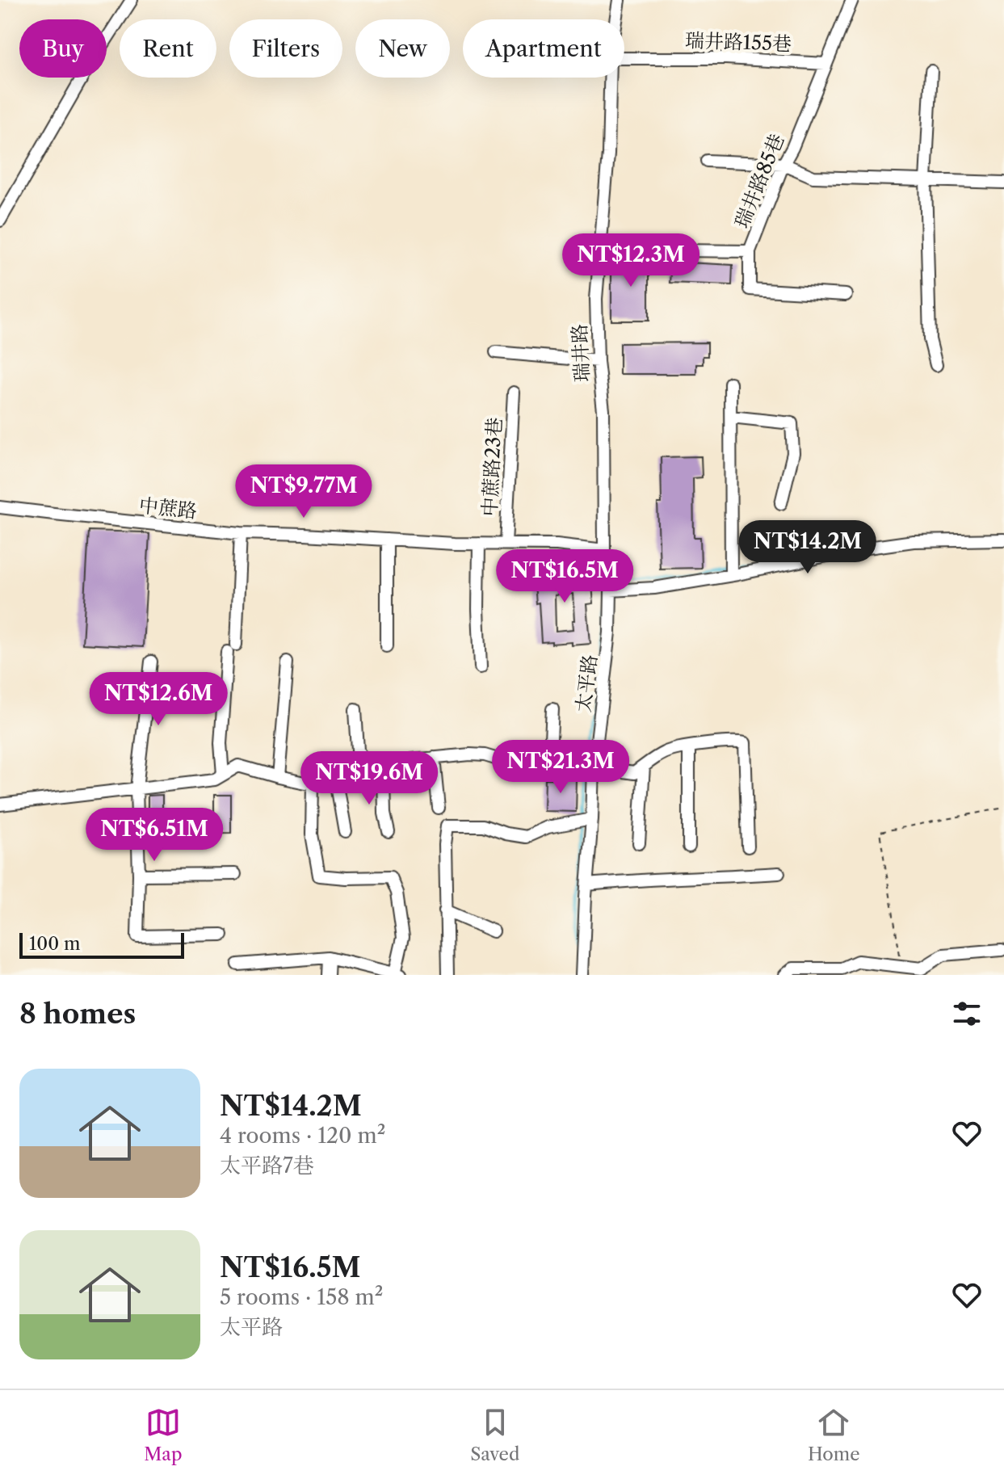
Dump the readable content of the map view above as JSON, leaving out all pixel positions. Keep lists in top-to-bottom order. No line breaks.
{"streets":{"street":["瑞井路155巷","瑞井路85巷","瑞井路","中蔗路23巷","中蔗路","太平路"]},"crossings":[["瑞井路155巷","瑞井路85巷"],["瑞井路","中蔗路"],["瑞井路","太平路"],["中蔗路23巷","中蔗路"],["中蔗路","太平路"]],"scale_bar":"100 m","page":{"chip":["Buy","Rent","Filters","New","Apartment"],"price":["NT$12.3M","NT$9.77M","NT$14.2M","NT$16.5M","NT$12.6M","NT$21.3M","NT$19.6M","NT$6.51M"],"scale":"100 m","heading":"8 homes","list":[{"name":"NT$14.2M","note":"4 rooms · 120 m² · 太平路7巷"},{"name":"NT$16.5M","note":"5 rooms · 158 m² · 太平路"}],"tabs":["Map","Saved","Home"]}}
